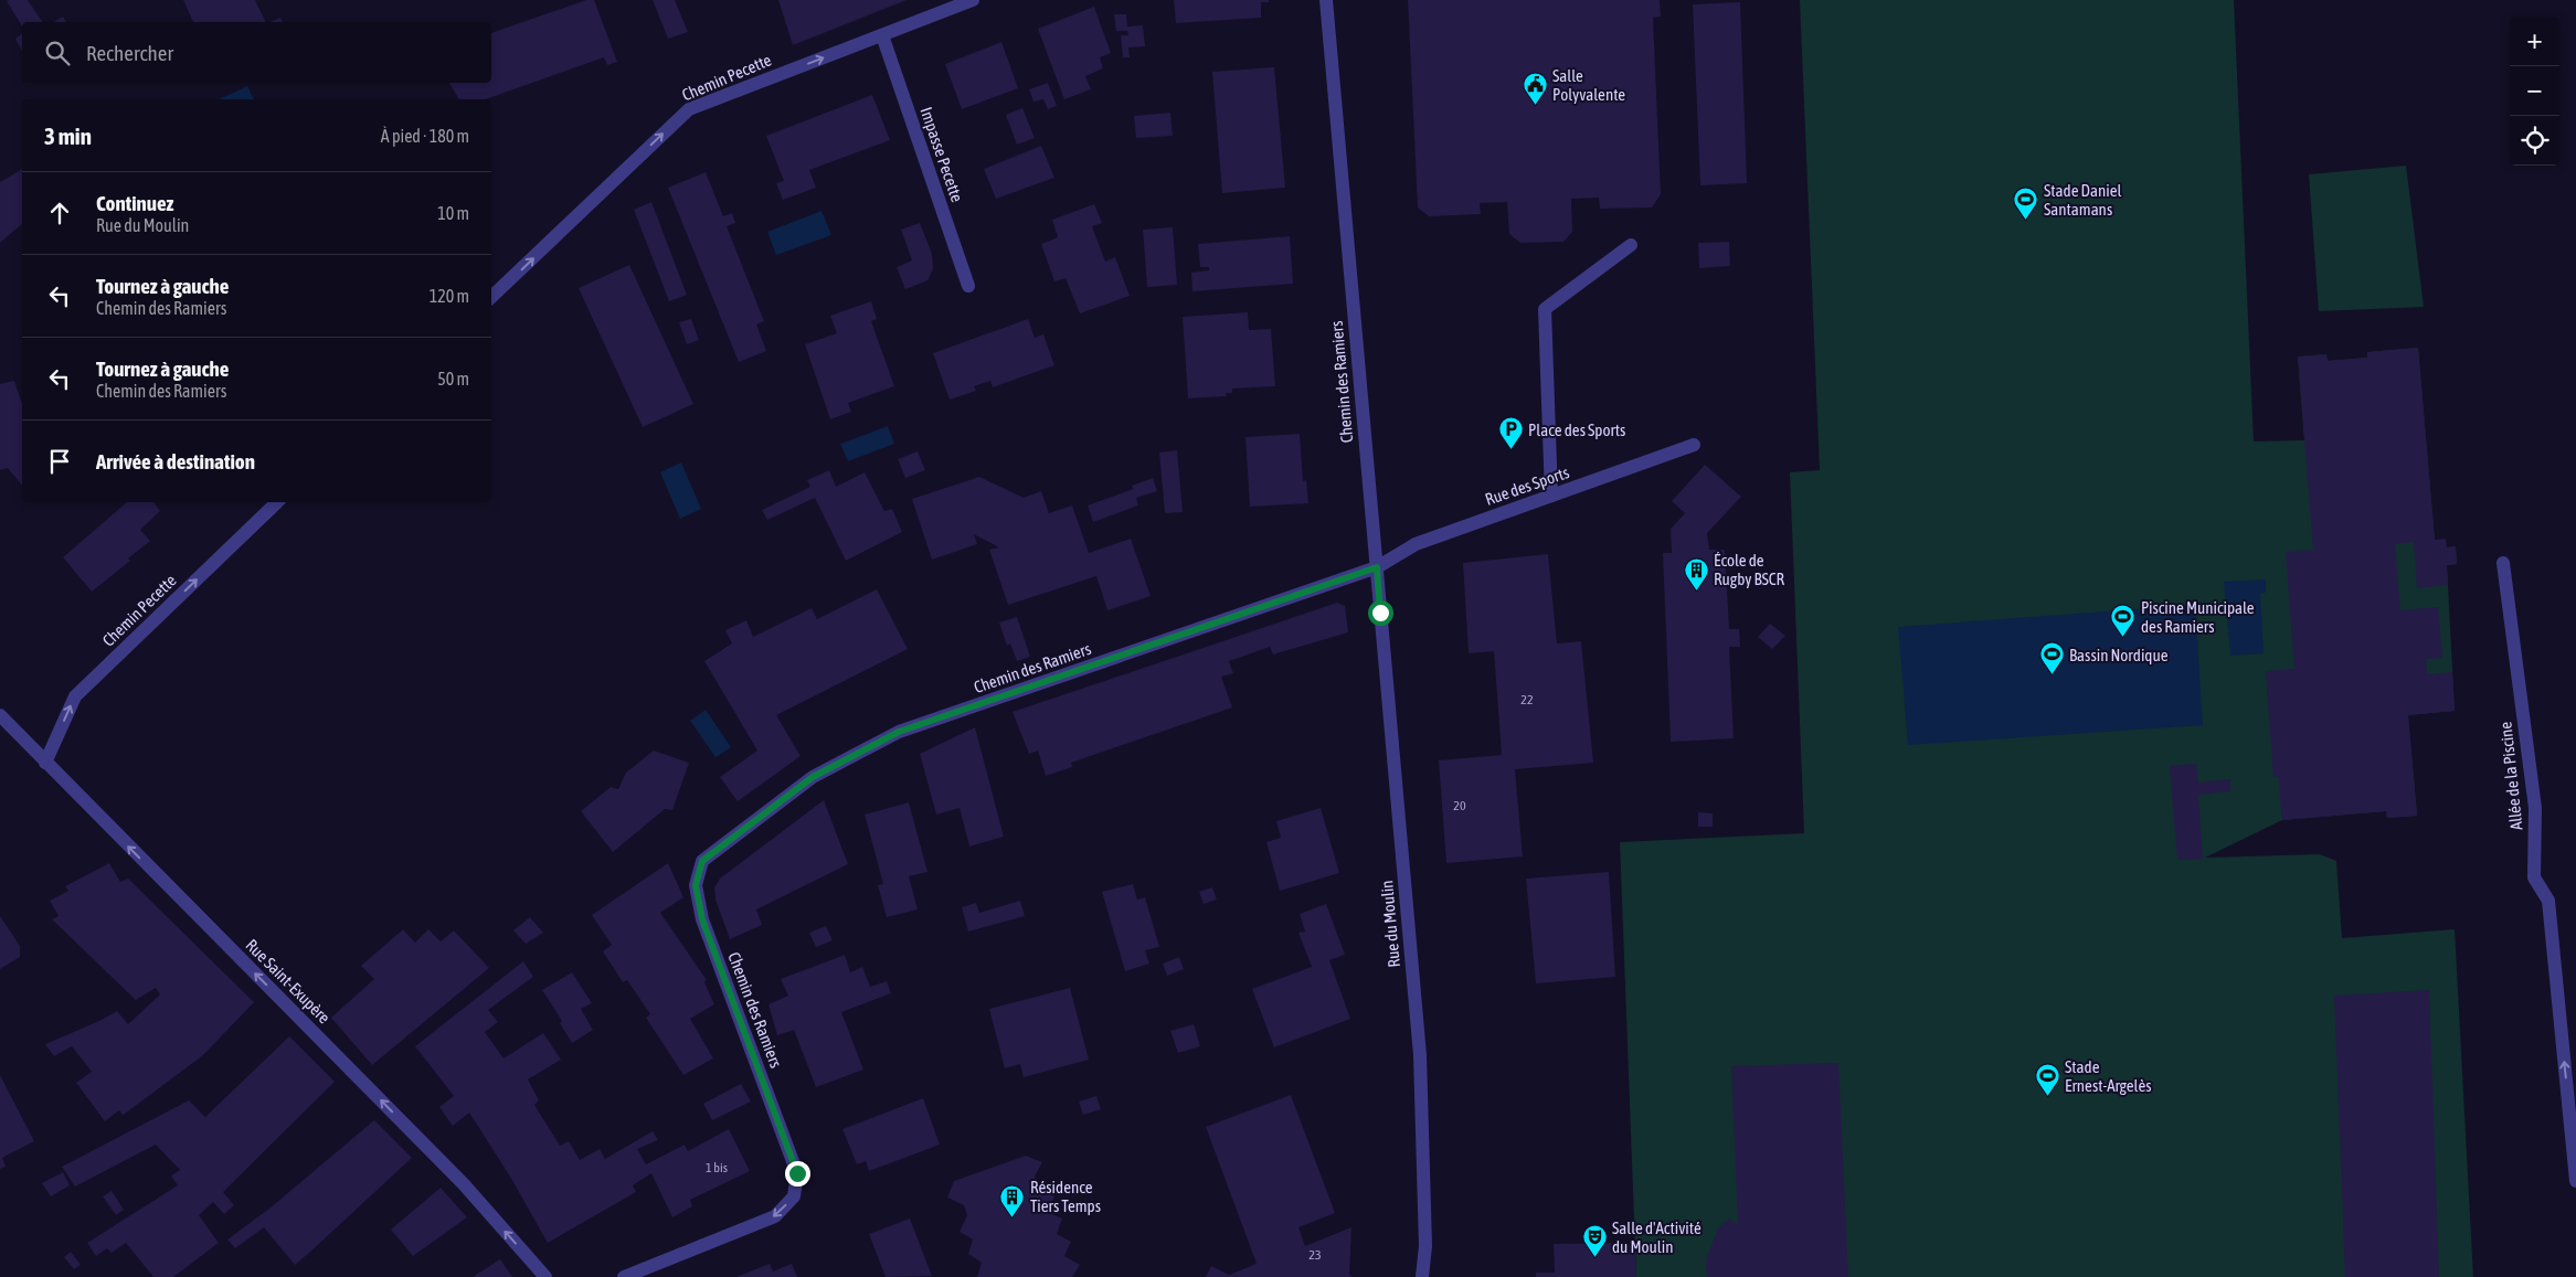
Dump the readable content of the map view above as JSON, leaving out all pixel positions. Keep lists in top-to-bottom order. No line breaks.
{"streets":{"street":["Chemin Pecette","Impasse Pecette","Chemin des Ramiers","Rue des Sports","Allée de la Piscine","Rue du Moulin","Rue Saint-Exupère"]},"crossings":[["Chemin Pecette","Impasse Pecette"],["Chemin Pecette","Rue Saint-Exupère"],["Chemin des Ramiers","Rue des Sports"],["Chemin des Ramiers","Rue du Moulin"],["Rue des Sports","Rue du Moulin"]],"one_way":["Chemin Pecette","Chemin des Ramiers","Allée de la Piscine","Rue Saint-Exupère"],"places":{"public building":["Salle Polyvalente"],"sports":["Stade Daniel Santamans","Piscine Municipale des Ramiers","Bassin Nordique","Stade Ernest-Argelès"],"parking":["Place des Sports"],"building":["École de Rugby BSCR","Résidence Tiers Temps"],"theatre":["Salle d'Activité du Moulin"]},"house_numbers":["22","20","1 bis","23"],"page":{"map_buttons":["+","−"],"search":"Rechercher","heading":["3 min","À pied · 180 m"],"list":[["Continuez","Rue du Moulin","10 m"],["Tournez à gauche","Chemin des Ramiers","120 m"],["Tournez à gauche","Chemin des Ramiers","50 m"],"Arrivée à destination"]}}
